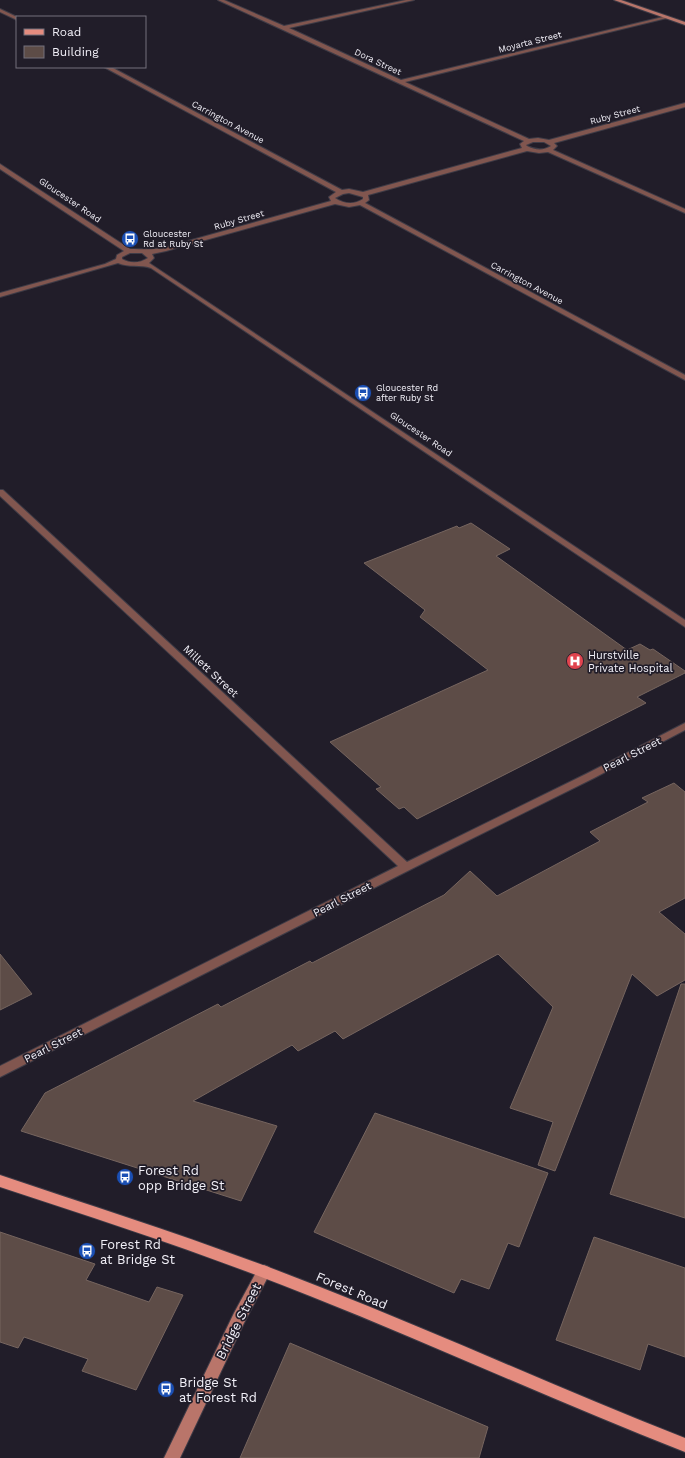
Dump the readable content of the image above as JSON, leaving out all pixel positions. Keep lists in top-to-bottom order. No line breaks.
{"streets":{"main road":["Forest Road"],"street":["Moyarta Street","Dora Street","Ruby Street","Carrington Avenue","Gloucester Road","Millett Street","Pearl Street","Bridge Street"]},"crossings":[["Moyarta Street","Dora Street"],["Dora Street","Ruby Street"],["Ruby Street","Gloucester Road"],["Millett Street","Pearl Street"],["Forest Road","Bridge Street"]],"places":{"bus stop":["Gloucester Rd at Ruby St","Gloucester Rd after Ruby St","Forest Rd opp Bridge St","Forest Rd at Bridge St","Bridge St at Forest Rd"],"hospital":["Hurstville Private Hospital"]},"legend":["Road","Building"]}
